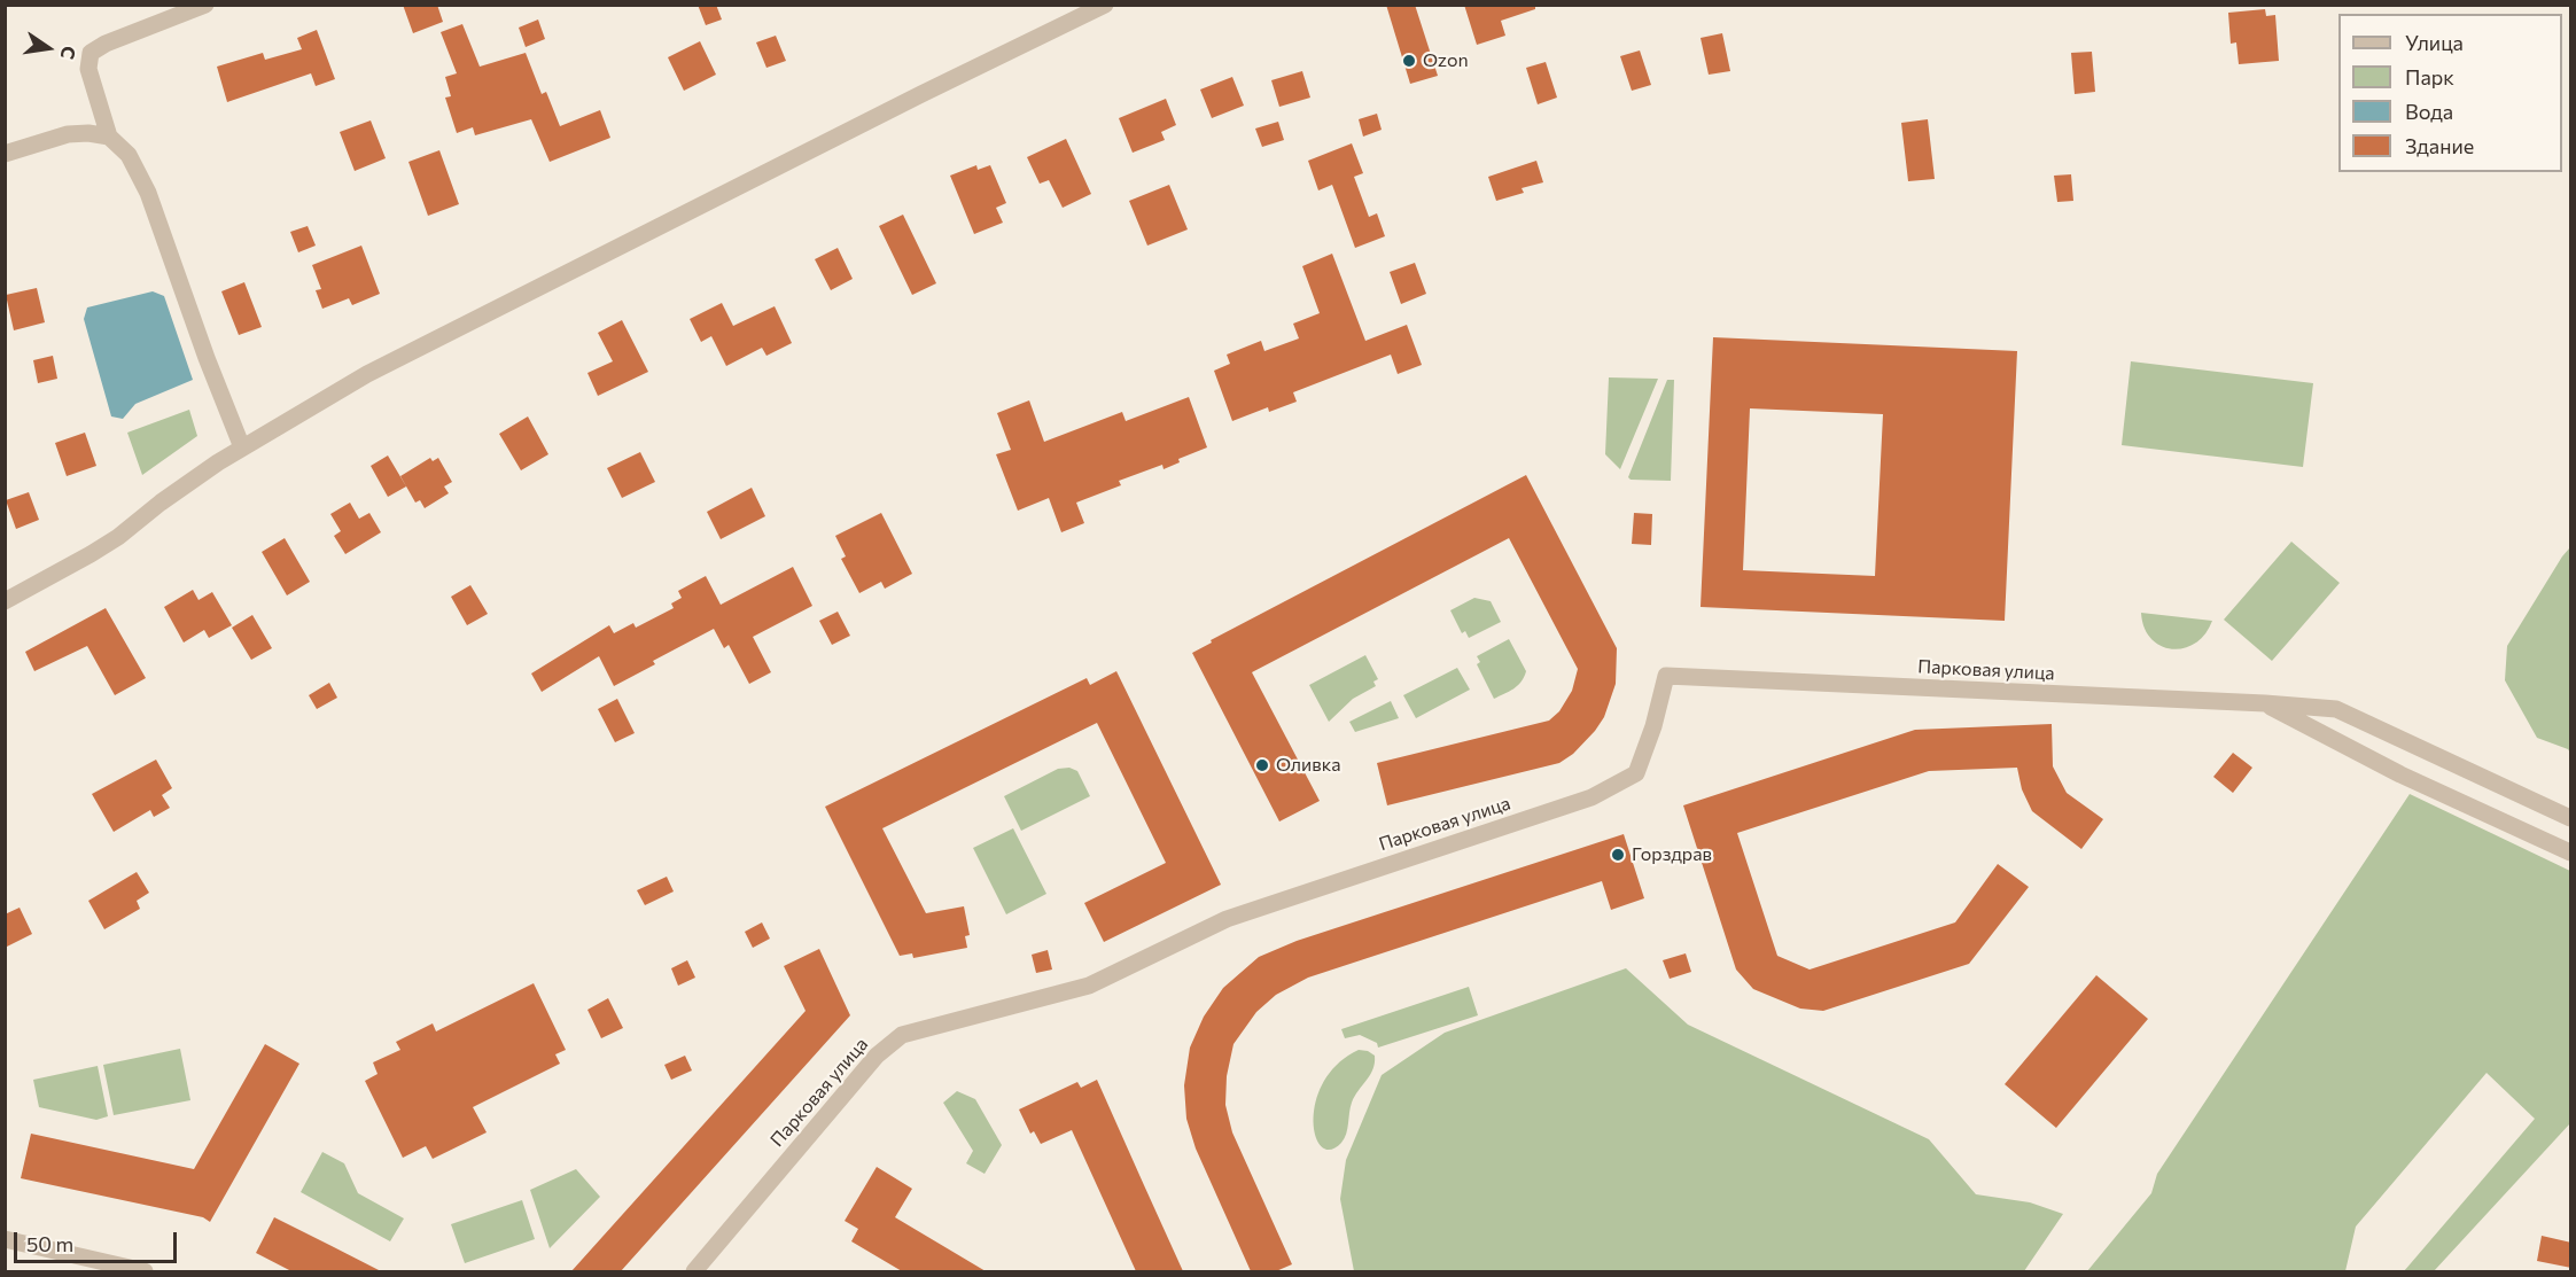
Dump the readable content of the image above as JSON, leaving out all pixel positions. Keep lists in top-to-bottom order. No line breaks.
{"streets":{"street":["Парковая улица"]},"places":["Ozon","Оливка","Горздрав"],"legend":["Улица","Парк","Вода","Здание"],"scale_bar":"50 m","north":"right"}
